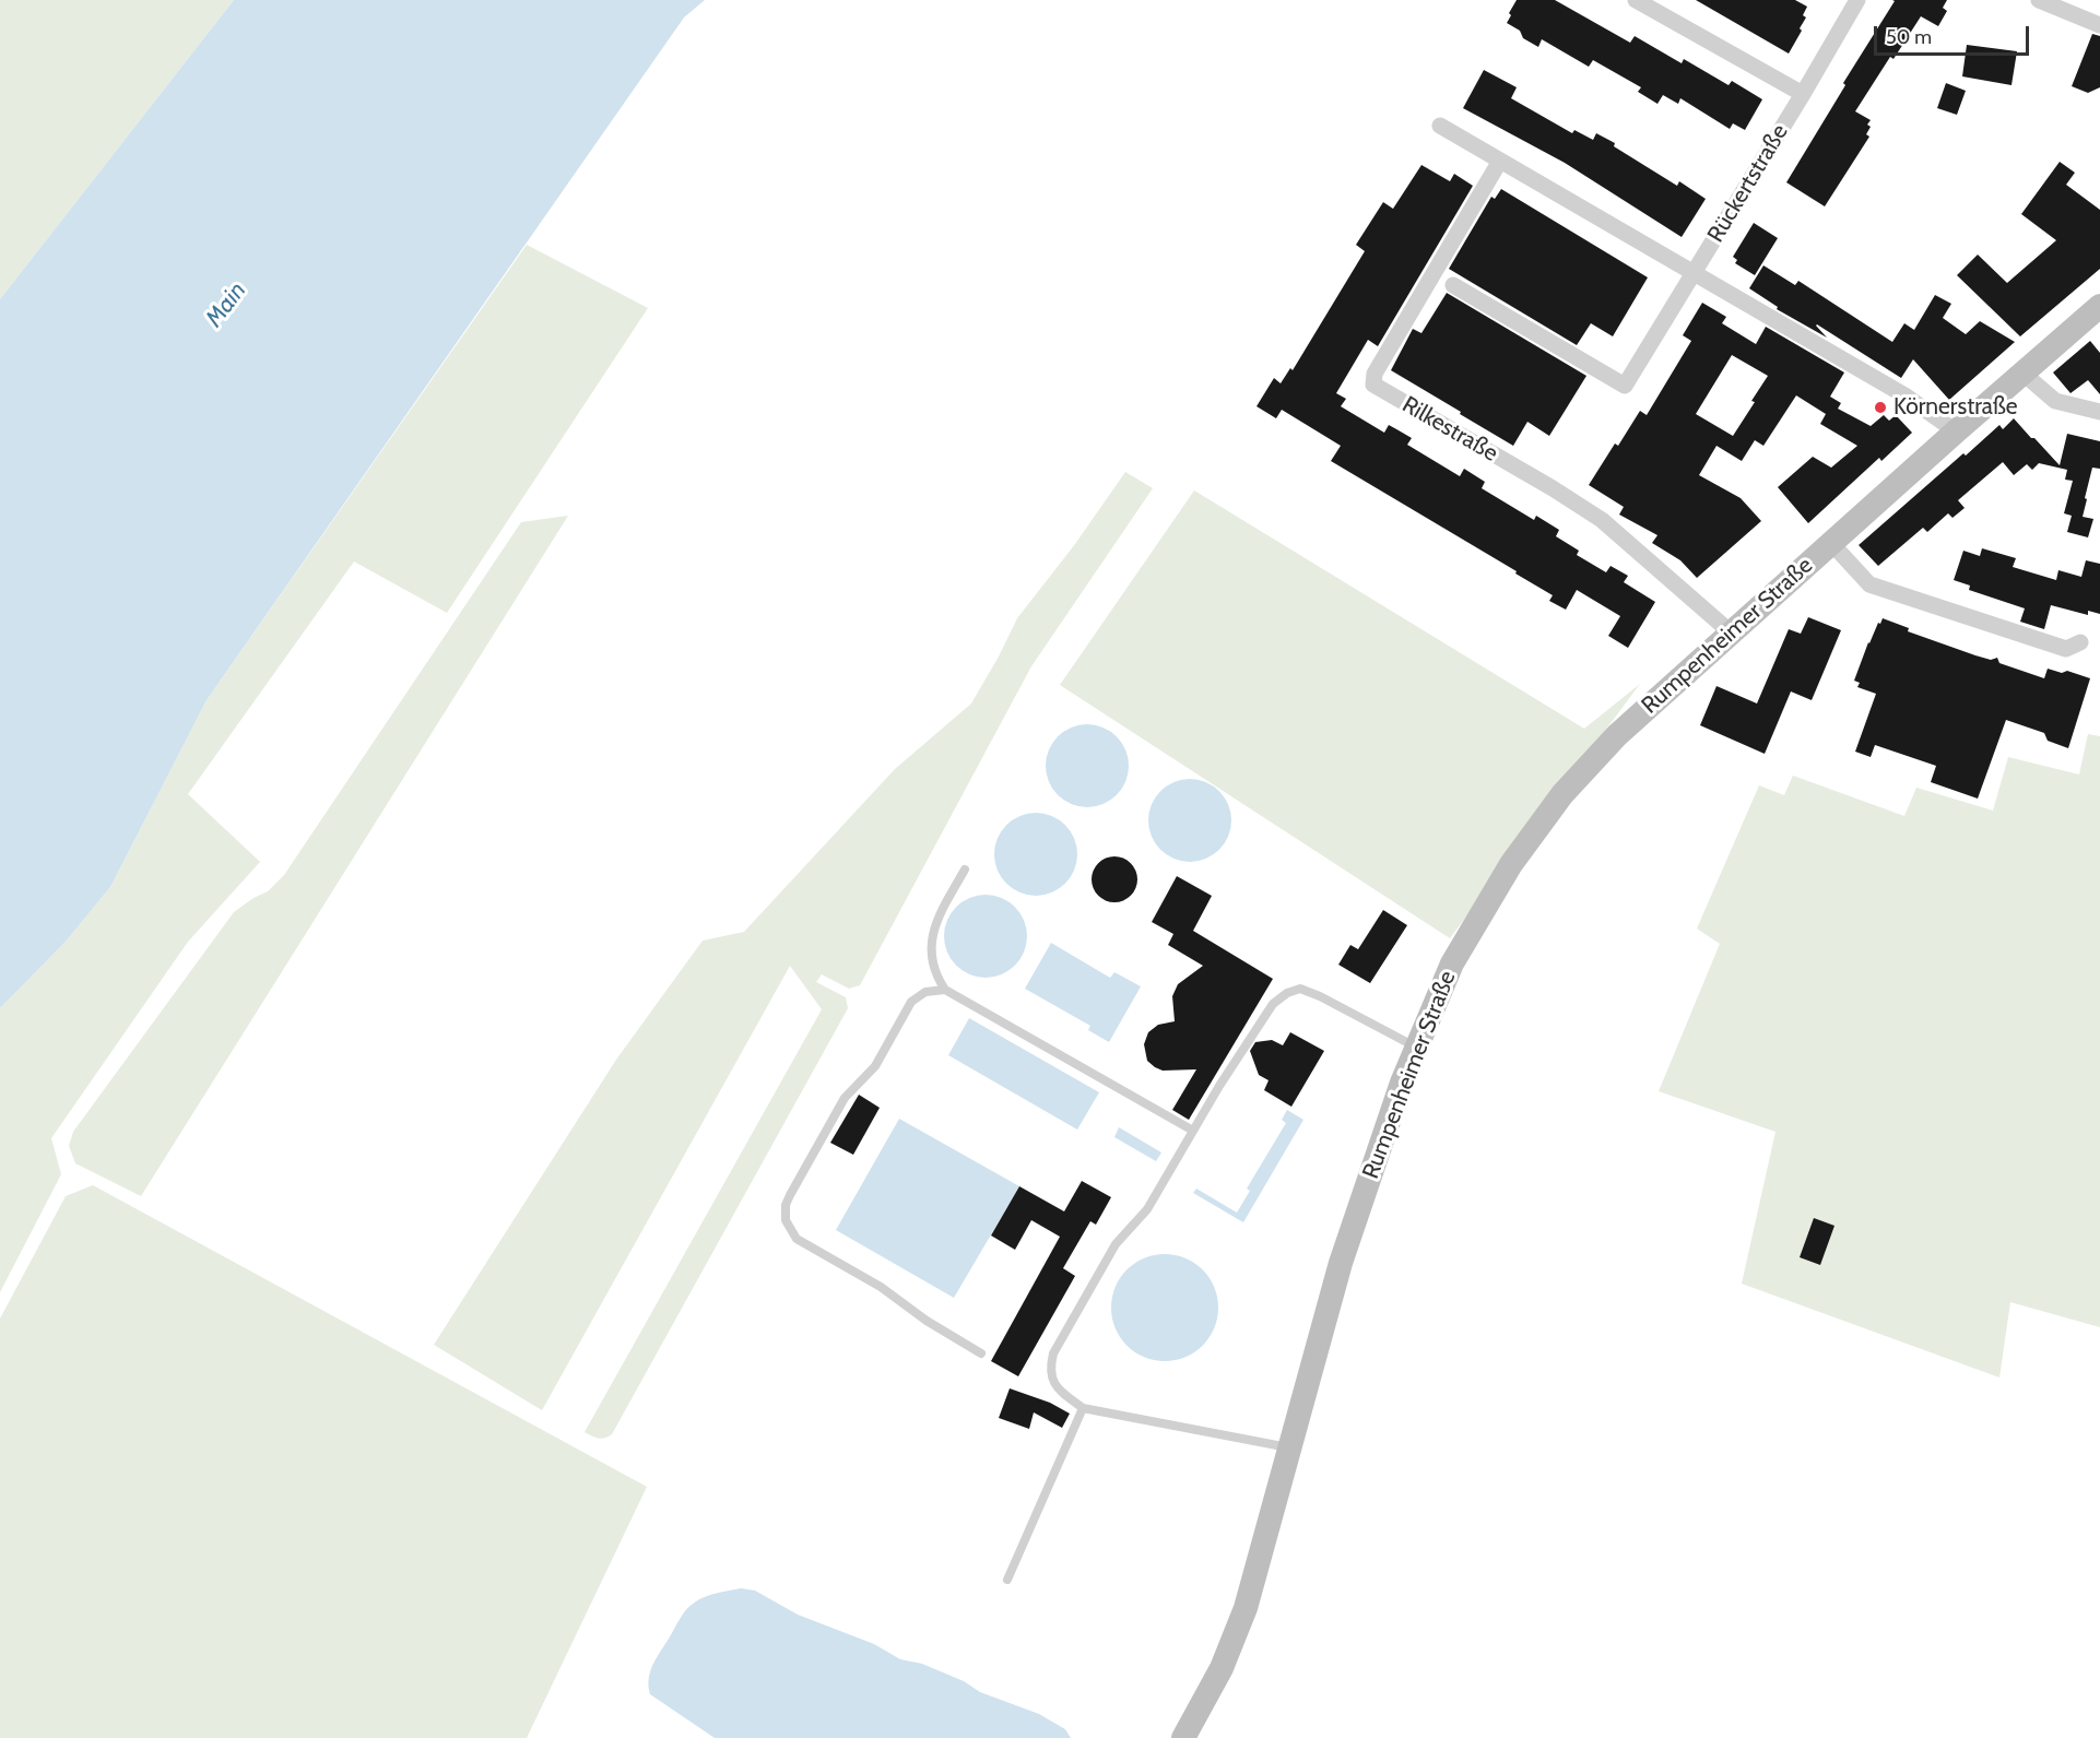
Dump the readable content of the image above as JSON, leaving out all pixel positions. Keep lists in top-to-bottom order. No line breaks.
{"streets":{"street":["Rückertstraße","Rilkestraße","Rumpenheimer Straße"]},"crossings":[["Rilkestraße","Rumpenheimer Straße"]],"water":["Main"],"places":["Körnerstraße"],"scale_bar":"50 m"}
